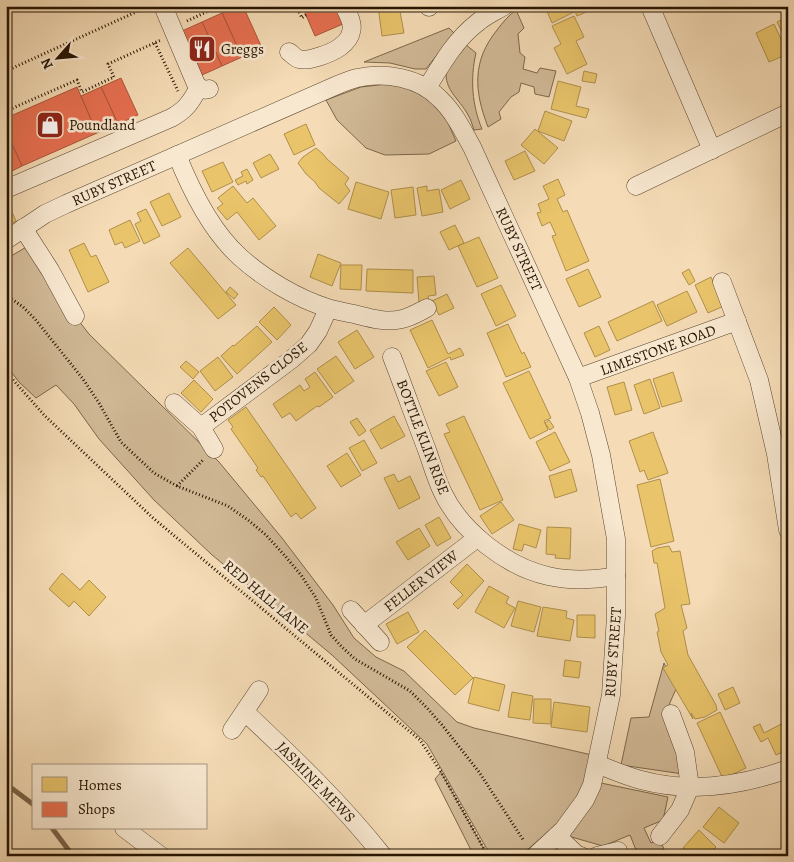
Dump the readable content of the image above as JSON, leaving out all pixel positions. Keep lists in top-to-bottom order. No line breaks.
{"streets":{"street":["RUBY STREET","LIMESTONE ROAD","POTOVENS CLOSE","BOTTLE KLIN RISE","FELLER VIEW","JASMINE MEWS"],"path":["RED HALL LANE"]},"crossings":[["RUBY STREET","LIMESTONE ROAD"],["RUBY STREET","BOTTLE KLIN RISE"],["BOTTLE KLIN RISE","FELLER VIEW"]],"places":{"restaurant":["Greggs"],"shop":["Poundland"]},"legend":["Homes","Shops"],"north":"bottom left"}
